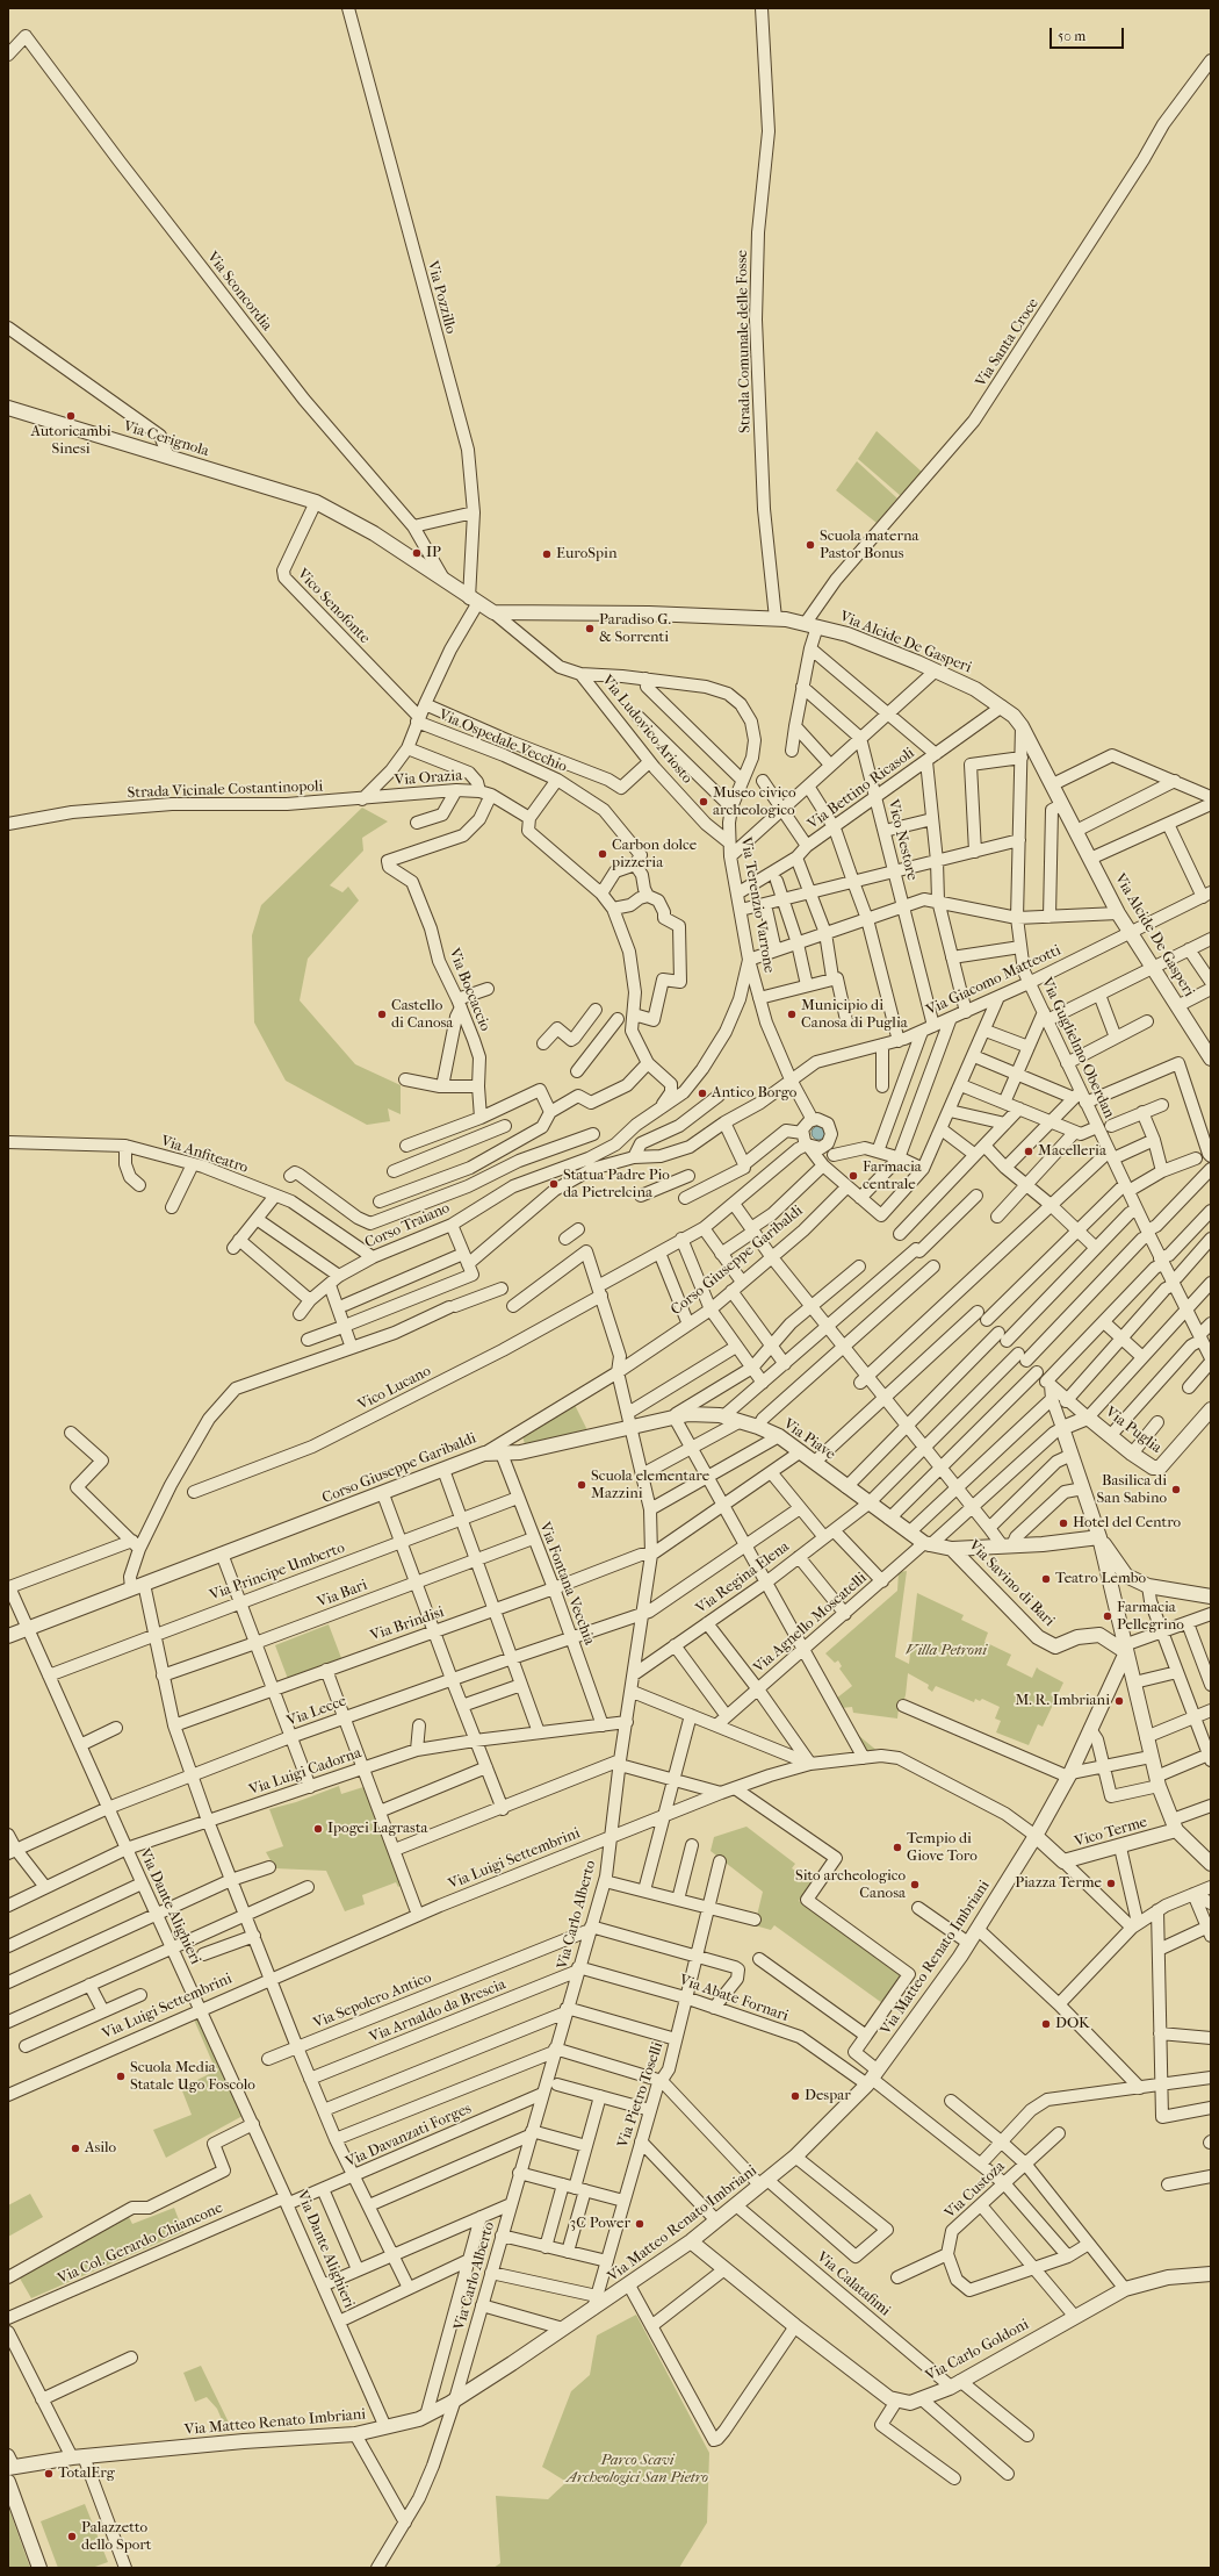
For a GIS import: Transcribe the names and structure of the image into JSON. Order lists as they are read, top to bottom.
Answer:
{
  "streets": {
    "street": [
      "Via Sconcordia",
      "Via Pozzillo",
      "Strada Comunale delle Fosse",
      "Via Santa Croce",
      "Via Cerignola",
      "Vico Senofonte",
      "Via Alcide De Gasperi",
      "Via Ludovico Ariosto",
      "Via Ospedale Vecchio",
      "Via Orazia",
      "Via Bettino Ricasoli",
      "Strada Vicinale Costantinopoli",
      "Vico Nestore",
      "Via Terenzio Varrone",
      "Via Giacomo Matteotti",
      "Via Boccaccio",
      "Via Guglielmo Oberdan",
      "Via Anfiteatro",
      "Corso Traiano",
      "Corso Giuseppe Garibaldi",
      "Vico Lucano",
      "Via Puglia",
      "Via Piave",
      "Via Principe Umberto",
      "Via Regina Elena",
      "Via Fontana Vecchia",
      "Via Savino di Bari",
      "Via Bari",
      "Via Agnello Moscatelli",
      "Via Brindisi",
      "Via Lecce",
      "Via Luigi Cadorna",
      "Vico Terme",
      "Via Luigi Settembrini",
      "Via Dante Alighieri",
      "Via Carlo Alberto",
      "Via Matteo Renato Imbriani",
      "Via Abate Fornari",
      "Via Sepolcro Antico",
      "Via Arnaldo da Brescia",
      "Via Pietro Toselli",
      "Via Davanzati Forges",
      "Via Custoza",
      "Via Col. Gerardo Chiancone",
      "Via Calatafimi",
      "Via Carlo Goldoni"
    ]
  },
  "crossings": [
    ["Strada Comunale delle Fosse", "Via Alcide De Gasperi"],
    ["Via Santa Croce", "Via Alcide De Gasperi"],
    ["Via Cerignola", "Vico Senofonte"],
    ["Vico Senofonte", "Via Ospedale Vecchio"],
    ["Via Alcide De Gasperi", "Via Bettino Ricasoli"],
    ["Via Alcide De Gasperi", "Via Terenzio Varrone"],
    ["Via Alcide De Gasperi", "Via Giacomo Matteotti"],
    ["Via Alcide De Gasperi", "Via Guglielmo Oberdan"],
    ["Via Ludovico Ariosto", "Via Terenzio Varrone"],
    ["Via Orazia", "Strada Vicinale Costantinopoli"],
    ["Via Orazia", "Via Boccaccio"],
    ["Via Bettino Ricasoli", "Vico Nestore"],
    ["Via Bettino Ricasoli", "Via Terenzio Varrone"],
    ["Vico Nestore", "Via Giacomo Matteotti"],
    ["Via Terenzio Varrone", "Via Giacomo Matteotti"],
    ["Via Terenzio Varrone", "Vico Lucano"],
    ["Via Giacomo Matteotti", "Via Guglielmo Oberdan"],
    ["Via Giacomo Matteotti", "Corso Traiano"],
    ["Via Guglielmo Oberdan", "Via Regina Elena"],
    ["Via Anfiteatro", "Corso Traiano"],
    ["Corso Giuseppe Garibaldi", "Via Piave"],
    ["Corso Giuseppe Garibaldi", "Via Dante Alighieri"],
    ["Corso Giuseppe Garibaldi", "Via Carlo Alberto"],
    ["Vico Lucano", "Via Carlo Alberto"],
    ["Via Piave", "Via Regina Elena"],
    ["Via Piave", "Via Fontana Vecchia"],
    ["Via Piave", "Via Savino di Bari"],
    ["Via Piave", "Via Agnello Moscatelli"],
    ["Via Piave", "Via Carlo Alberto"],
    ["Via Principe Umberto", "Via Fontana Vecchia"],
    ["Via Principe Umberto", "Via Dante Alighieri"],
    ["Via Regina Elena", "Via Carlo Alberto"],
    ["Via Fontana Vecchia", "Via Bari"],
    ["Via Fontana Vecchia", "Via Brindisi"],
    ["Via Fontana Vecchia", "Via Lecce"],
    ["Via Fontana Vecchia", "Via Luigi Cadorna"],
    ["Via Brindisi", "Via Carlo Alberto"],
    ["Via Lecce", "Via Dante Alighieri"],
    ["Via Lecce", "Via Carlo Alberto"],
    ["Via Luigi Cadorna", "Via Dante Alighieri"],
    ["Via Luigi Cadorna", "Via Carlo Alberto"],
    ["Vico Terme", "Via Luigi Settembrini"],
    ["Vico Terme", "Via Matteo Renato Imbriani"],
    ["Via Luigi Settembrini", "Via Dante Alighieri"],
    ["Via Luigi Settembrini", "Via Carlo Alberto"],
    ["Via Luigi Settembrini", "Via Matteo Renato Imbriani"],
    ["Via Dante Alighieri", "Via Matteo Renato Imbriani"],
    ["Via Dante Alighieri", "Via Davanzati Forges"],
    ["Via Dante Alighieri", "Via Col. Gerardo Chiancone"],
    ["Via Carlo Alberto", "Via Matteo Renato Imbriani"],
    ["Via Carlo Alberto", "Via Abate Fornari"],
    ["Via Carlo Alberto", "Via Sepolcro Antico"],
    ["Via Carlo Alberto", "Via Arnaldo da Brescia"],
    ["Via Carlo Alberto", "Via Davanzati Forges"],
    ["Via Matteo Renato Imbriani", "Via Abate Fornari"],
    ["Via Matteo Renato Imbriani", "Via Pietro Toselli"],
    ["Via Matteo Renato Imbriani", "Via Calatafimi"],
    ["Via Matteo Renato Imbriani", "Via Carlo Goldoni"],
    ["Via Abate Fornari", "Via Arnaldo da Brescia"],
    ["Via Abate Fornari", "Via Pietro Toselli"],
    ["Via Davanzati Forges", "Via Col. Gerardo Chiancone"],
    ["Via Calatafimi", "Via Carlo Goldoni"]
  ],
  "parks": ["Villa Petroni", "Parco Scavi Archeologici San Pietro"],
  "places": [
    "Autoricambi Sinesi",
    "Scuola materna Pastor Bonus",
    "IP",
    "EuroSpin",
    "Paradiso G. & Sorrenti",
    "Museo civico archeologico",
    "Carbon dolce pizzeria",
    "Castello di Canosa",
    "Municipio di Canosa di Puglia",
    "Antico Borgo",
    "Macelleria",
    "Farmacia centrale",
    "Statua Padre Pio da Pietrelcina",
    "Scuola elementare Mazzini",
    "Basilica di San Sabino",
    "Hotel del Centro",
    "Teatro Lembo",
    "Farmacia Pellegrino",
    "M. R. Imbriani",
    "Ipogei Lagrasta",
    "Tempio di Giove Toro",
    "Piazza Terme",
    "Sito archeologico Canosa",
    "DOK",
    "Scuola Media Statale Ugo Foscolo",
    "Despar",
    "Asilo",
    "3C Power",
    "TotalErg",
    "Palazzetto dello Sport"
  ],
  "scale_bar": "50 m"
}
